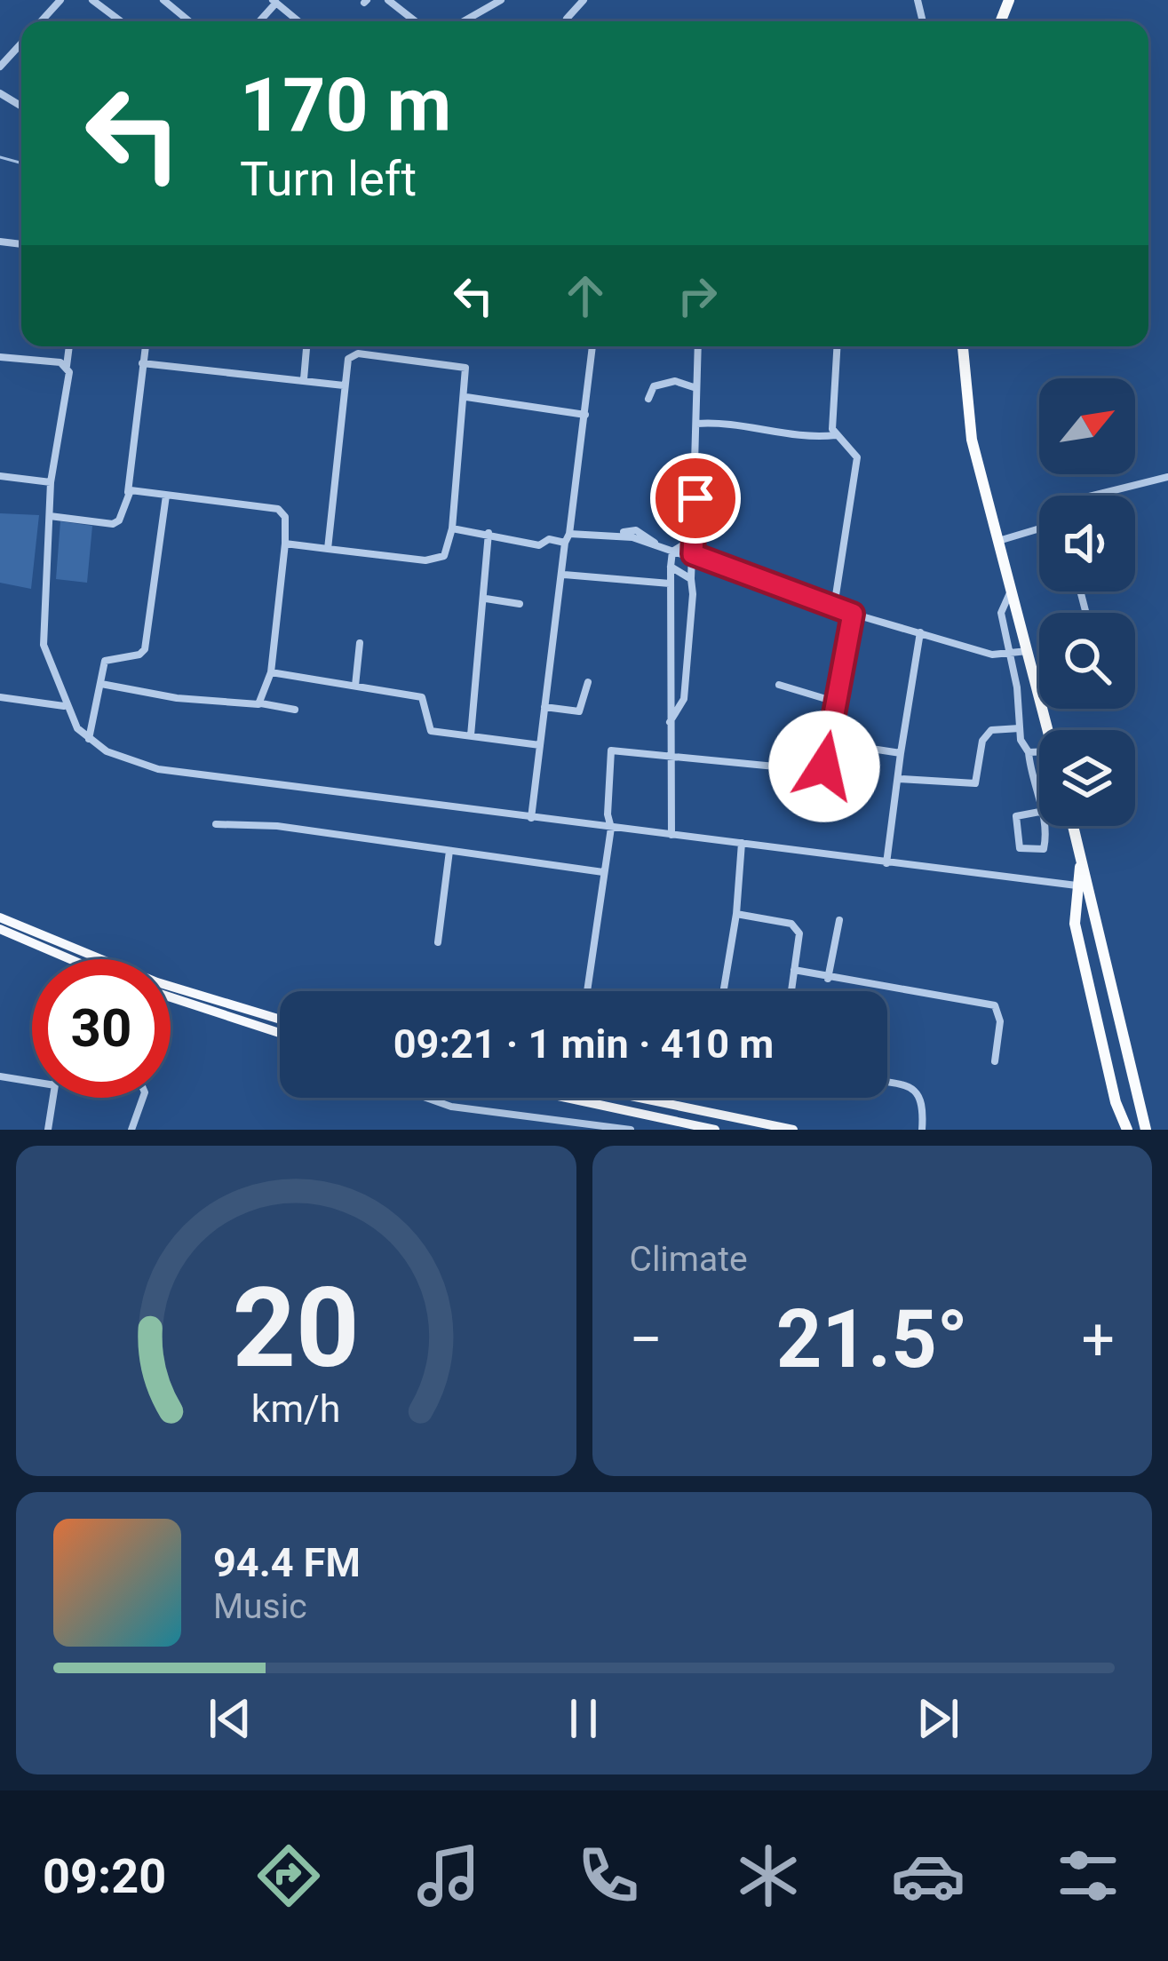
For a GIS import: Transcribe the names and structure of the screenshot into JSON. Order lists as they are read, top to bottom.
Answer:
{
  "north": "top right",
  "page": {
    "turn": ["170 m", "Turn left"],
    "limit": "30",
    "trip": "09:21 · 1 min · 410 m",
    "tile": "Climate",
    "heat": ["−", "21.5°", "+"],
    "song": ["94.4 FM", "Music"],
    "tabs": "09:20",
    "gauge": ["20", "km/h"]
  }
}
